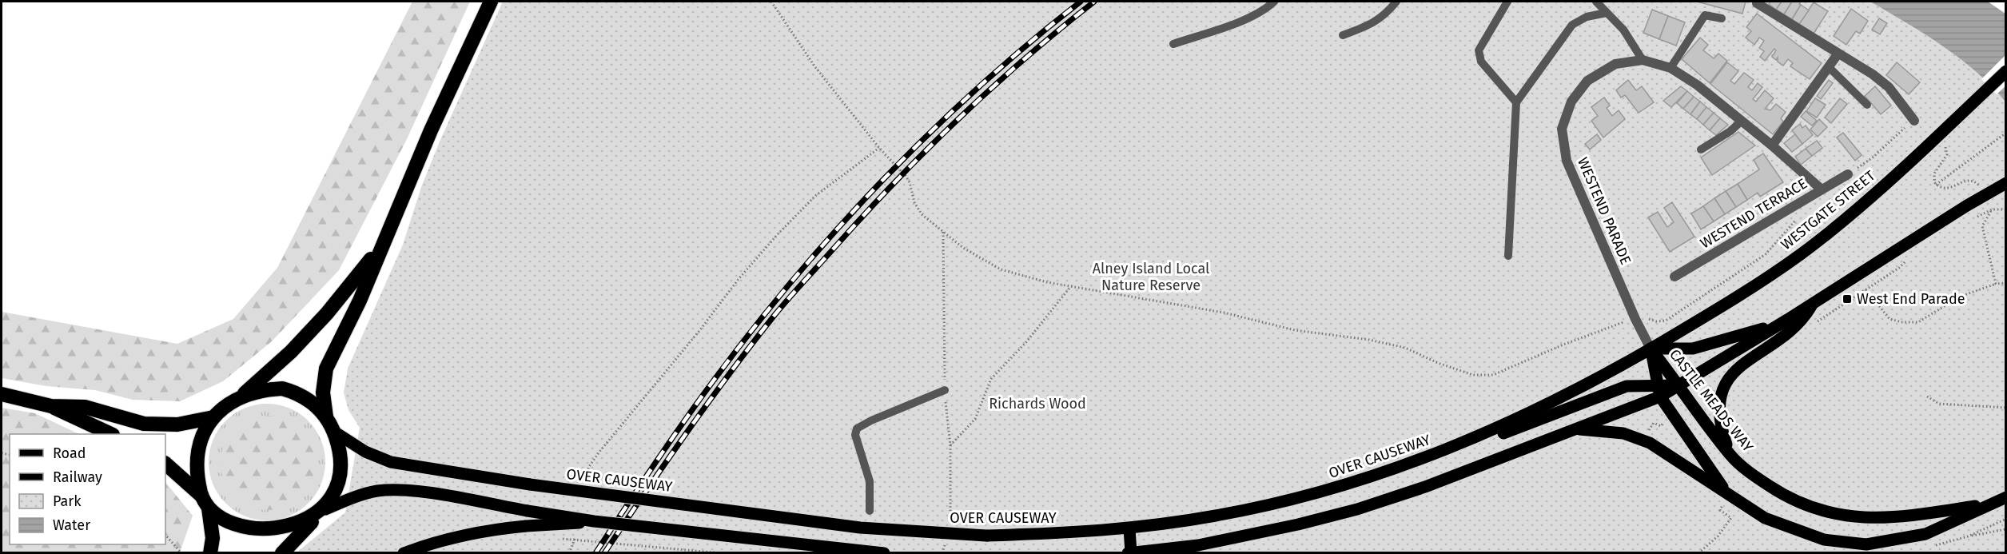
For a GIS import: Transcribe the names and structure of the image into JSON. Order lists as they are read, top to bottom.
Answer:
{
  "streets": {
    "main road": ["WESTGATE STREET", "CASTLE MEADS WAY", "OVER CAUSEWAY"],
    "street": ["WESTEND PARADE", "WESTEND TERRACE"]
  },
  "crossings": [
    ["WESTGATE STREET", "WESTEND PARADE"],
    ["WESTGATE STREET", "CASTLE MEADS WAY"],
    ["WESTGATE STREET", "OVER CAUSEWAY"],
    ["WESTEND PARADE", "WESTEND TERRACE"],
    ["WESTEND PARADE", "CASTLE MEADS WAY"],
    ["WESTEND PARADE", "OVER CAUSEWAY"],
    ["CASTLE MEADS WAY", "OVER CAUSEWAY"]
  ],
  "parks": ["Alney Island Local Nature Reserve", "Richards Wood"],
  "places": {
    "transit": ["West End Parade"]
  },
  "legend": [
    "Road",
    "Railway",
    "Park",
    "Water"
  ]
}
